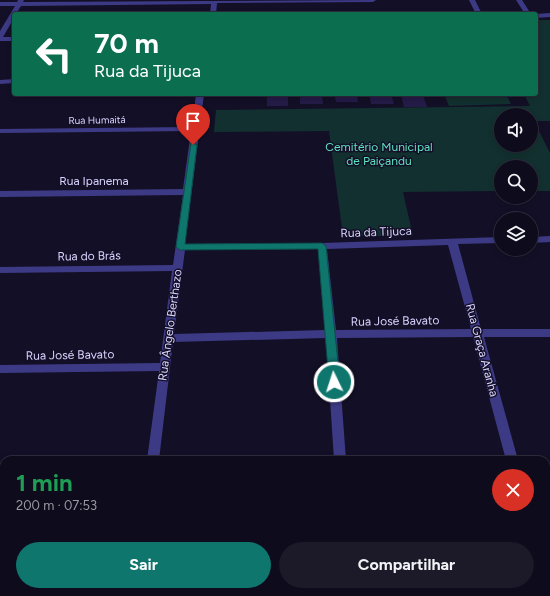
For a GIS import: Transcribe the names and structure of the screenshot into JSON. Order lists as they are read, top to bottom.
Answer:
{
  "streets": {
    "street": [
      "Rua Humaitá",
      "Rua Ipanema",
      "Rua da Tijuca",
      "Rua do Brás",
      "Rua José Bavato",
      "Rua Ângelo Berthazo",
      "Rua Graça Aranha"
    ]
  },
  "crossings": [
    ["Rua Humaitá", "Rua Ângelo Berthazo"],
    ["Rua Ipanema", "Rua Ângelo Berthazo"],
    ["Rua da Tijuca", "Rua Ângelo Berthazo"],
    ["Rua da Tijuca", "Rua Graça Aranha"],
    ["Rua do Brás", "Rua Ângelo Berthazo"],
    ["Rua José Bavato", "Rua Ângelo Berthazo"],
    ["Rua José Bavato", "Rua Graça Aranha"]
  ],
  "parks": ["Cemitério Municipal de Paiçandu"],
  "page": {
    "turn": ["70 m", "Rua da Tijuca"],
    "heading": ["1 min", "200 m · 07:53"],
    "buttons": ["Sair", "Compartilhar"]
  }
}
